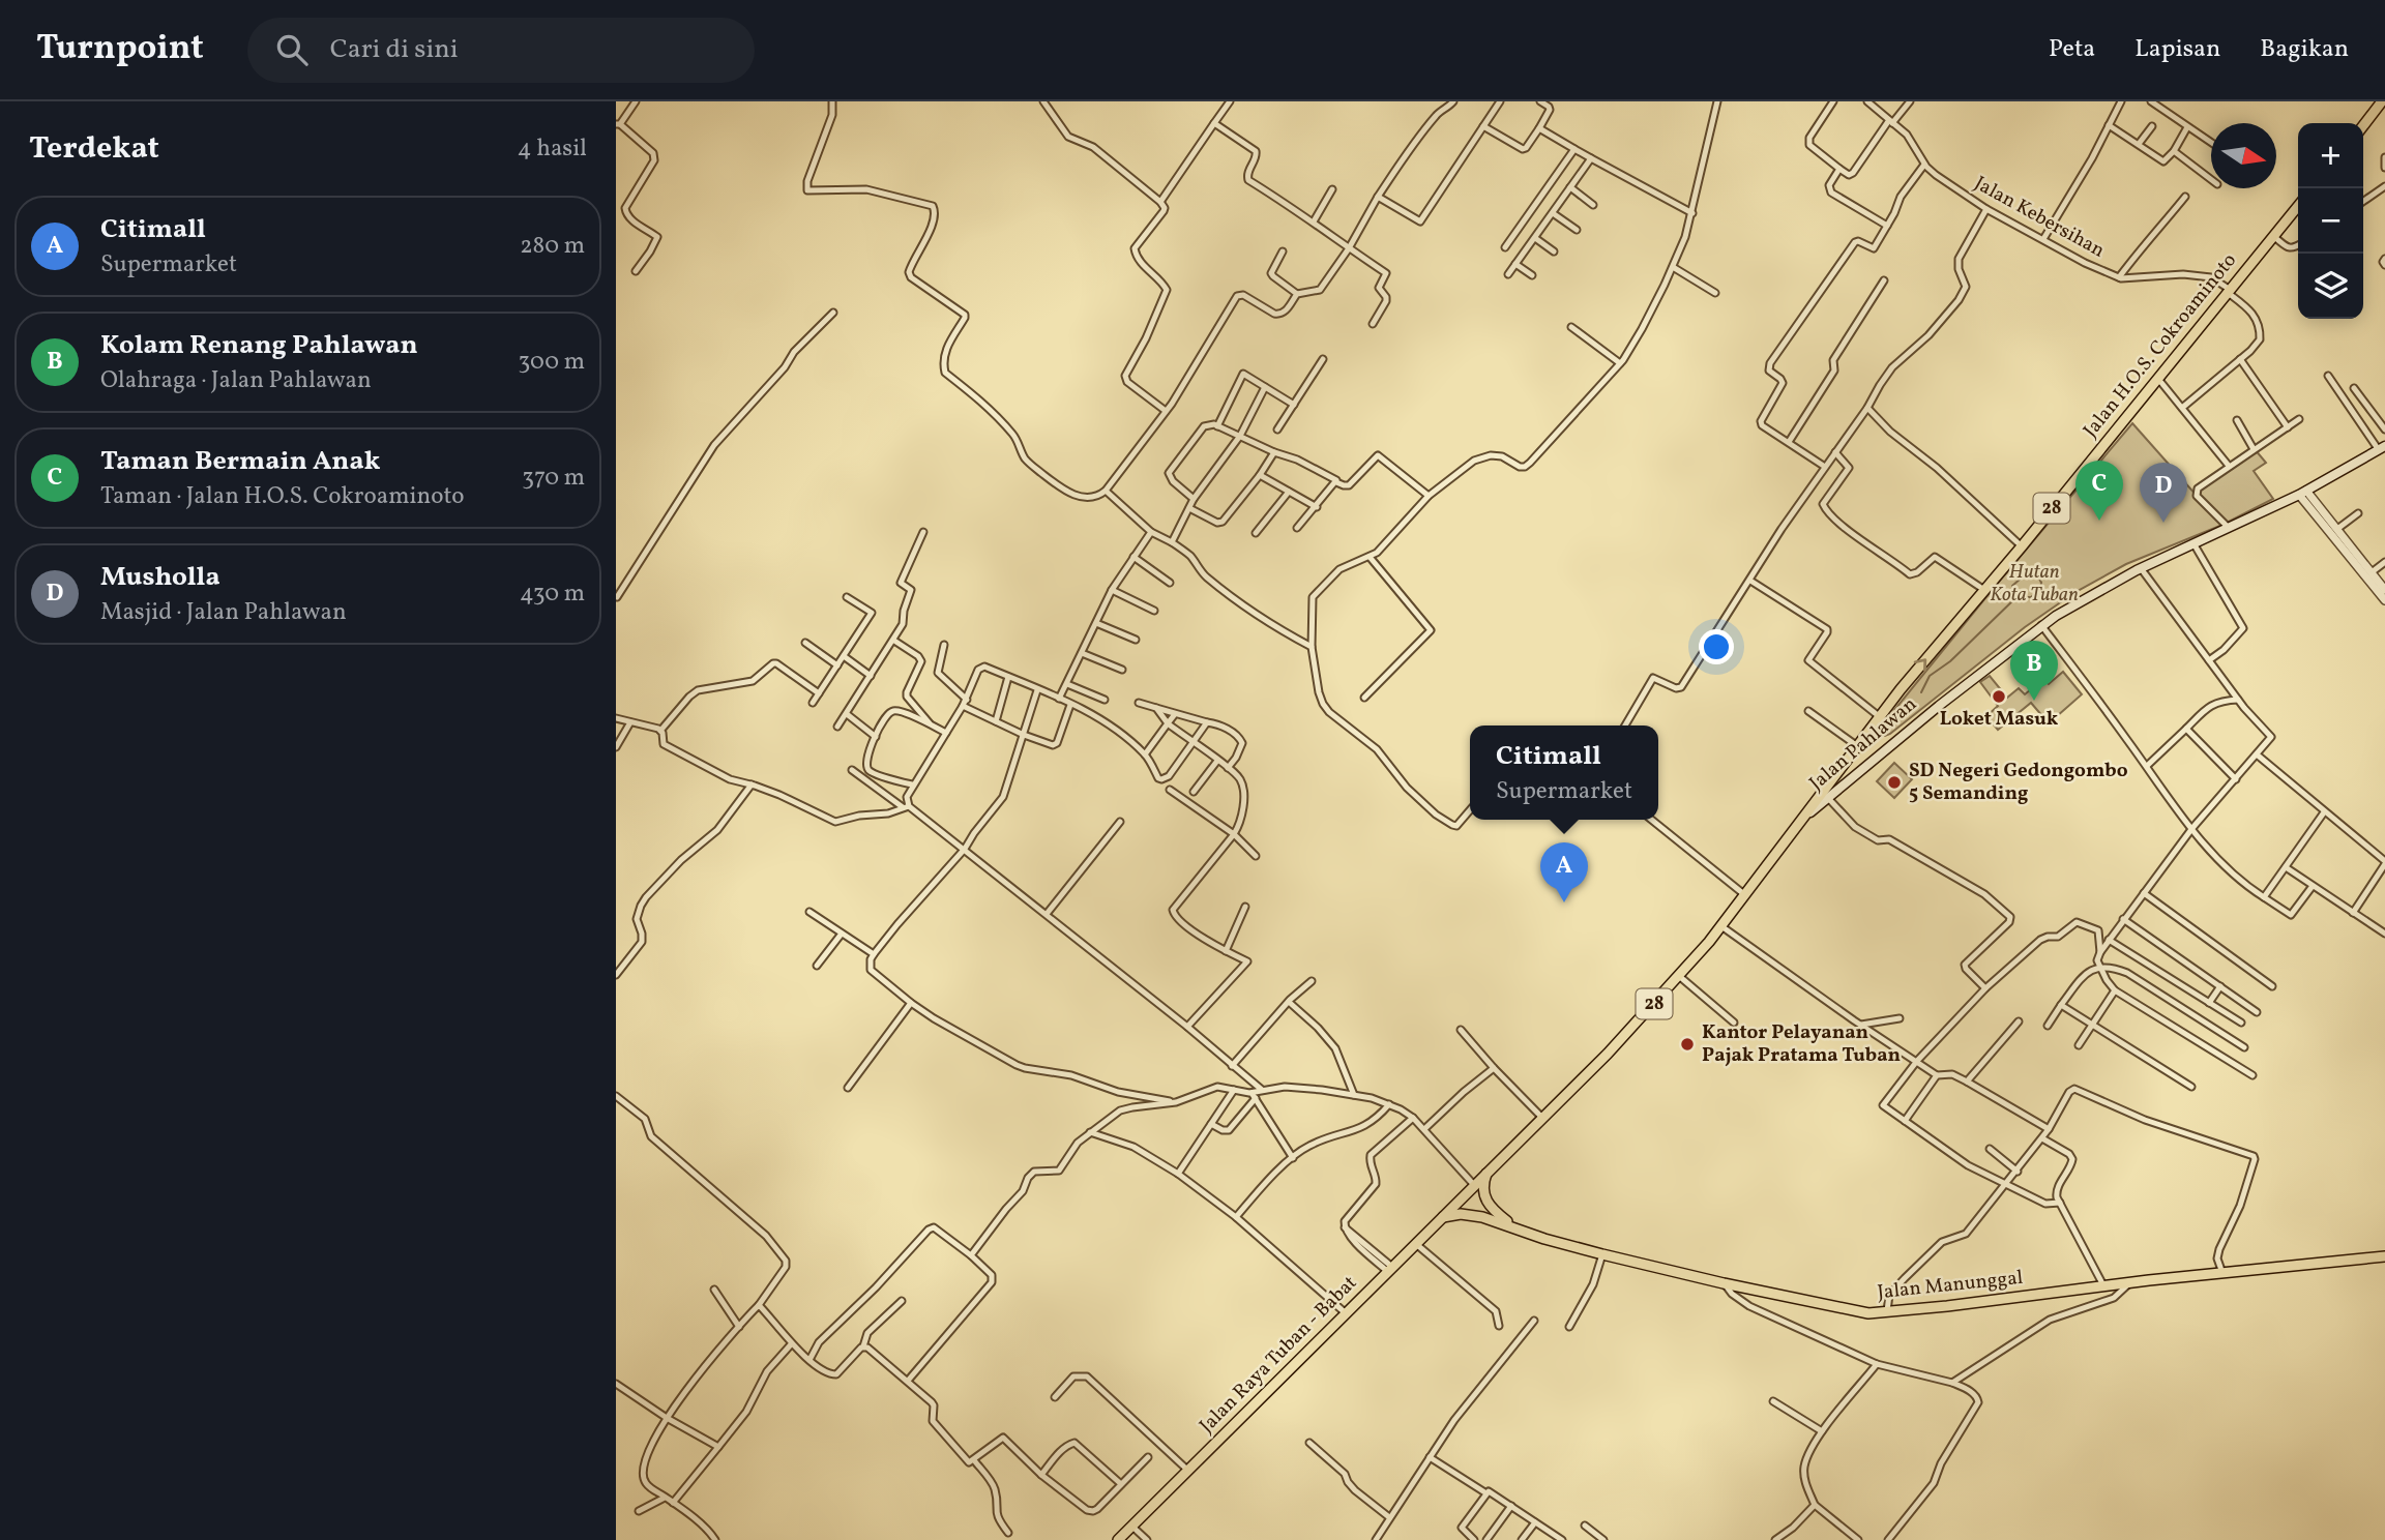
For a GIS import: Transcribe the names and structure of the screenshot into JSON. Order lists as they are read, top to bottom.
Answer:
{
  "streets": {
    "highway": [
      "Jalan H.O.S. Cokroaminoto",
      "28",
      "Jalan Pahlawan",
      "Jalan Manunggal",
      "Jalan Raya Tuban - Babat"
    ],
    "street": ["Jalan Kebersihan"]
  },
  "crossings": [
    ["Jalan Kebersihan", "Jalan H.O.S. Cokroaminoto"],
    ["Jalan H.O.S. Cokroaminoto", "Jalan Pahlawan"],
    ["Jalan Pahlawan", "Jalan Raya Tuban - Babat"],
    ["Jalan Manunggal", "Jalan Raya Tuban - Babat"]
  ],
  "parks": ["Hutan Kota Tuban"],
  "places": ["Loket Masuk", "SD Negeri Gedongombo 5 Semanding", "Kantor Pelayanan Pajak Pratama Tuban"],
  "north": "right",
  "page": {
    "header": "Turnpoint",
    "search": "Cari di sini",
    "nav": ["Peta", "Lapisan", "Bagikan"],
    "heading": ["Terdekat", "4 hasil"],
    "map_buttons": ["+", "−"],
    "list": [
      {
        "mark": "A",
        "name": "Citimall",
        "note": "Supermarket",
        "value": "280 m"
      },
      {
        "mark": "B",
        "name": "Kolam Renang Pahlawan",
        "note": "Olahraga · Jalan Pahlawan",
        "value": "300 m"
      },
      {
        "mark": "C",
        "name": "Taman Bermain Anak",
        "note": "Taman · Jalan H.O.S. Cokroaminoto",
        "value": "370 m"
      },
      {
        "mark": "D",
        "name": "Musholla",
        "note": "Masjid · Jalan Pahlawan",
        "value": "430 m"
      }
    ],
    "pins": [
      "C",
      "D",
      "B",
      "A"
    ],
    "popup": ["Citimall", "Supermarket"]
  }
}
